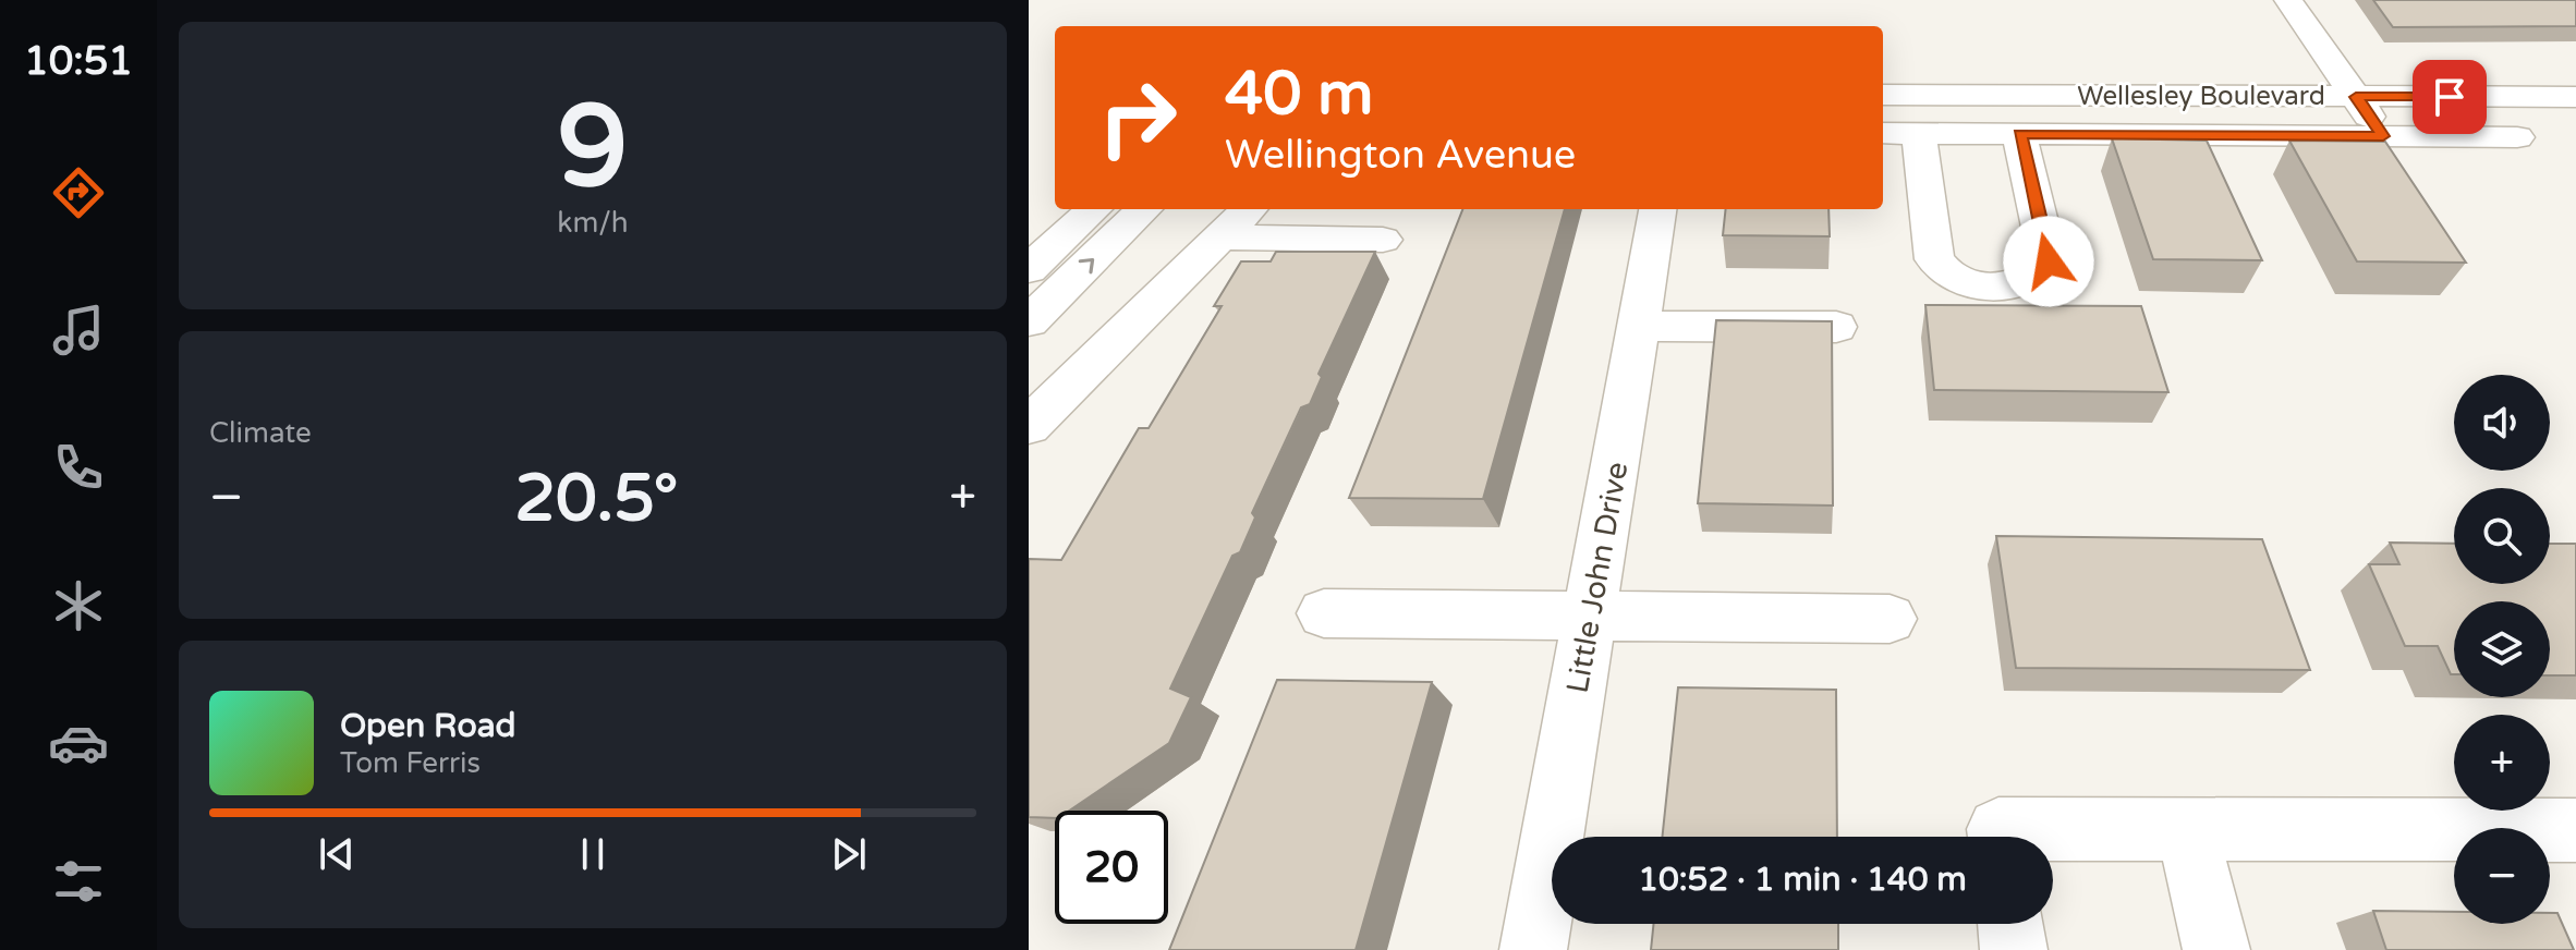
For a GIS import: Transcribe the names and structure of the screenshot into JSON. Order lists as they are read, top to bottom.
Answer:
{
  "streets": {
    "street": ["Wellesley Boulevard", "Little John Drive"]
  },
  "page": {
    "tabs": "10:51",
    "tile": [
      ["9", "km/h"],
      "Climate"
    ],
    "turn": ["40 m", "Wellington Avenue"],
    "map_buttons": ["+", "−"],
    "heat": ["−", "20.5°", "+"],
    "song": ["Open Road", "Tom Ferris"],
    "limit": "20",
    "trip": "10:52 · 1 min · 140 m"
  }
}
